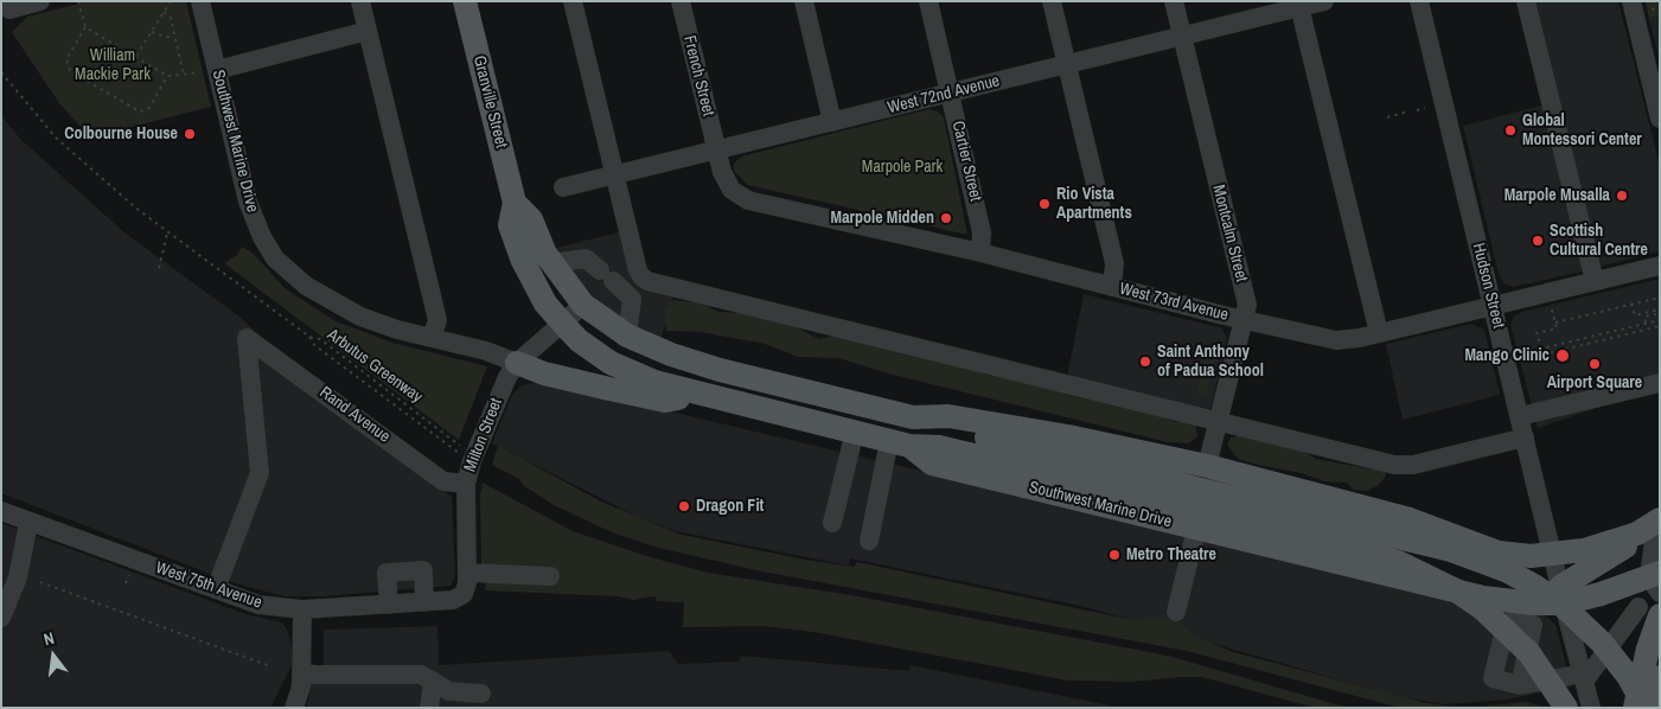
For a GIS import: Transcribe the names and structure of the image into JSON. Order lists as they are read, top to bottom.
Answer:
{
  "streets": {
    "main road": ["Granville Street", "Southwest Marine Drive"],
    "street": [
      "French Street",
      "West 72nd Avenue",
      "Cartier Street",
      "Montcalm Street",
      "Hudson Street",
      "West 73rd Avenue",
      "Rand Avenue",
      "Milton Street",
      "West 75th Avenue"
    ],
    "path": ["Arbutus Greenway"]
  },
  "crossings": [
    ["French Street", "West 72nd Avenue"],
    ["French Street", "West 73rd Avenue"],
    ["West 72nd Avenue", "Cartier Street"],
    ["West 72nd Avenue", "Montcalm Street"],
    ["West 72nd Avenue", "West 73rd Avenue"],
    ["Granville Street", "Southwest Marine Drive"],
    ["Granville Street", "Milton Street"],
    ["Southwest Marine Drive", "Hudson Street"],
    ["Southwest Marine Drive", "Milton Street"],
    ["Cartier Street", "West 73rd Avenue"],
    ["Montcalm Street", "West 73rd Avenue"],
    ["Hudson Street", "West 73rd Avenue"],
    ["Rand Avenue", "Milton Street"],
    ["Rand Avenue", "West 75th Avenue"],
    ["Milton Street", "West 75th Avenue"]
  ],
  "parks": ["William Mackie Park", "Marpole Park"],
  "places": [
    "Global Montessori Center",
    "Colbourne House",
    "Marpole Musalla",
    "Rio Vista Apartments",
    "Marpole Midden",
    "Scottish Cultural Centre",
    "Mango Clinic",
    "Saint Anthony of Padua School",
    "Airport Square",
    "Dragon Fit",
    "Metro Theatre"
  ],
  "north": "top"
}
